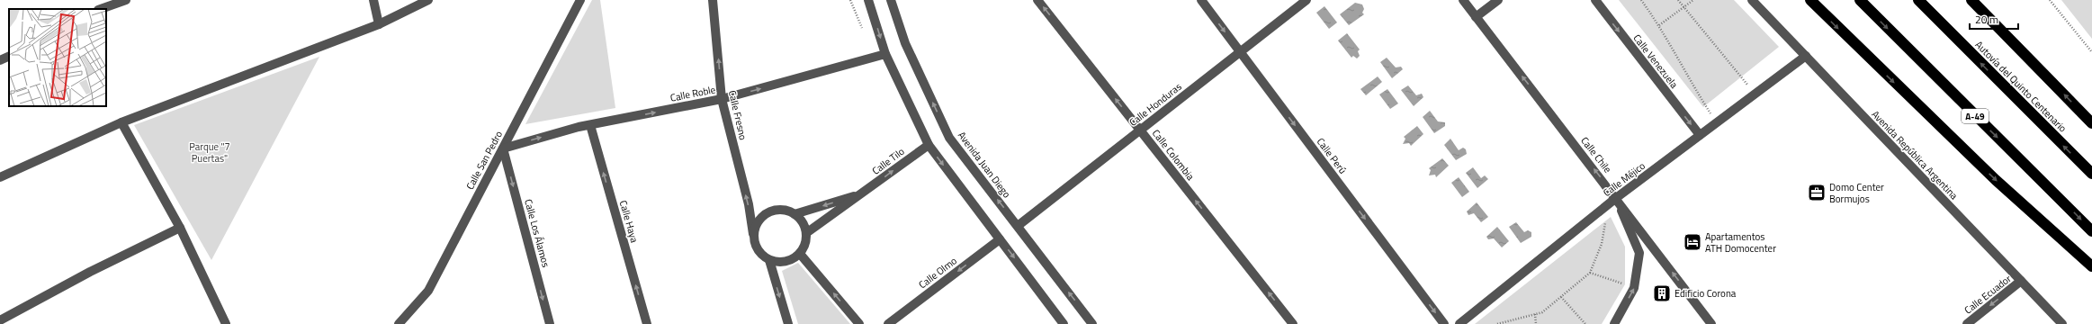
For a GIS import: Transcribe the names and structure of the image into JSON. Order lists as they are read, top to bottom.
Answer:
{
  "streets": {
    "highway": ["Autovía del Quinto Centenario", "A-49"],
    "street": [
      "Calle Venezuela",
      "Calle Roble",
      "Calle Honduras",
      "Calle Fresno",
      "Calle Colombia",
      "Calle Chile",
      "Avenida República Argentina",
      "Calle Perú",
      "Calle San Pedro",
      "Calle Tilo",
      "Avenida Juan Diego",
      "Calle Méjico",
      "Calle Haya",
      "Calle Los Álamos",
      "Calle Olmo",
      "Calle Ecuador"
    ]
  },
  "crossings": [
    ["Calle Venezuela", "Calle Méjico"],
    ["Calle Roble", "Calle Fresno"],
    ["Calle Roble", "Calle San Pedro"],
    ["Calle Roble", "Calle Haya"],
    ["Calle Roble", "Calle Los Álamos"],
    ["Calle Honduras", "Calle Colombia"],
    ["Calle Honduras", "Calle Perú"],
    ["Calle Honduras", "Avenida Juan Diego"],
    ["Calle Fresno", "Calle Tilo"],
    ["Calle Chile", "Calle Méjico"],
    ["Avenida República Argentina", "Calle Méjico"],
    ["Avenida República Argentina", "Calle Ecuador"],
    ["Calle San Pedro", "Calle Los Álamos"]
  ],
  "one_way": [
    "Calle Venezuela",
    "Calle Roble",
    "Calle Fresno",
    "Calle Colombia",
    "Calle Chile",
    "Calle Perú",
    "Calle Haya",
    "Calle Los Álamos",
    "Calle Olmo",
    "Calle Ecuador"
  ],
  "parks": ["Parque \"7 Puertas\""],
  "places": {
    "office": ["Domo Center Bormujos"],
    "hotel": ["Apartamentos ATH Domocenter"],
    "building": ["Edificio Corona"]
  },
  "scale_bar": "20 m"
}
